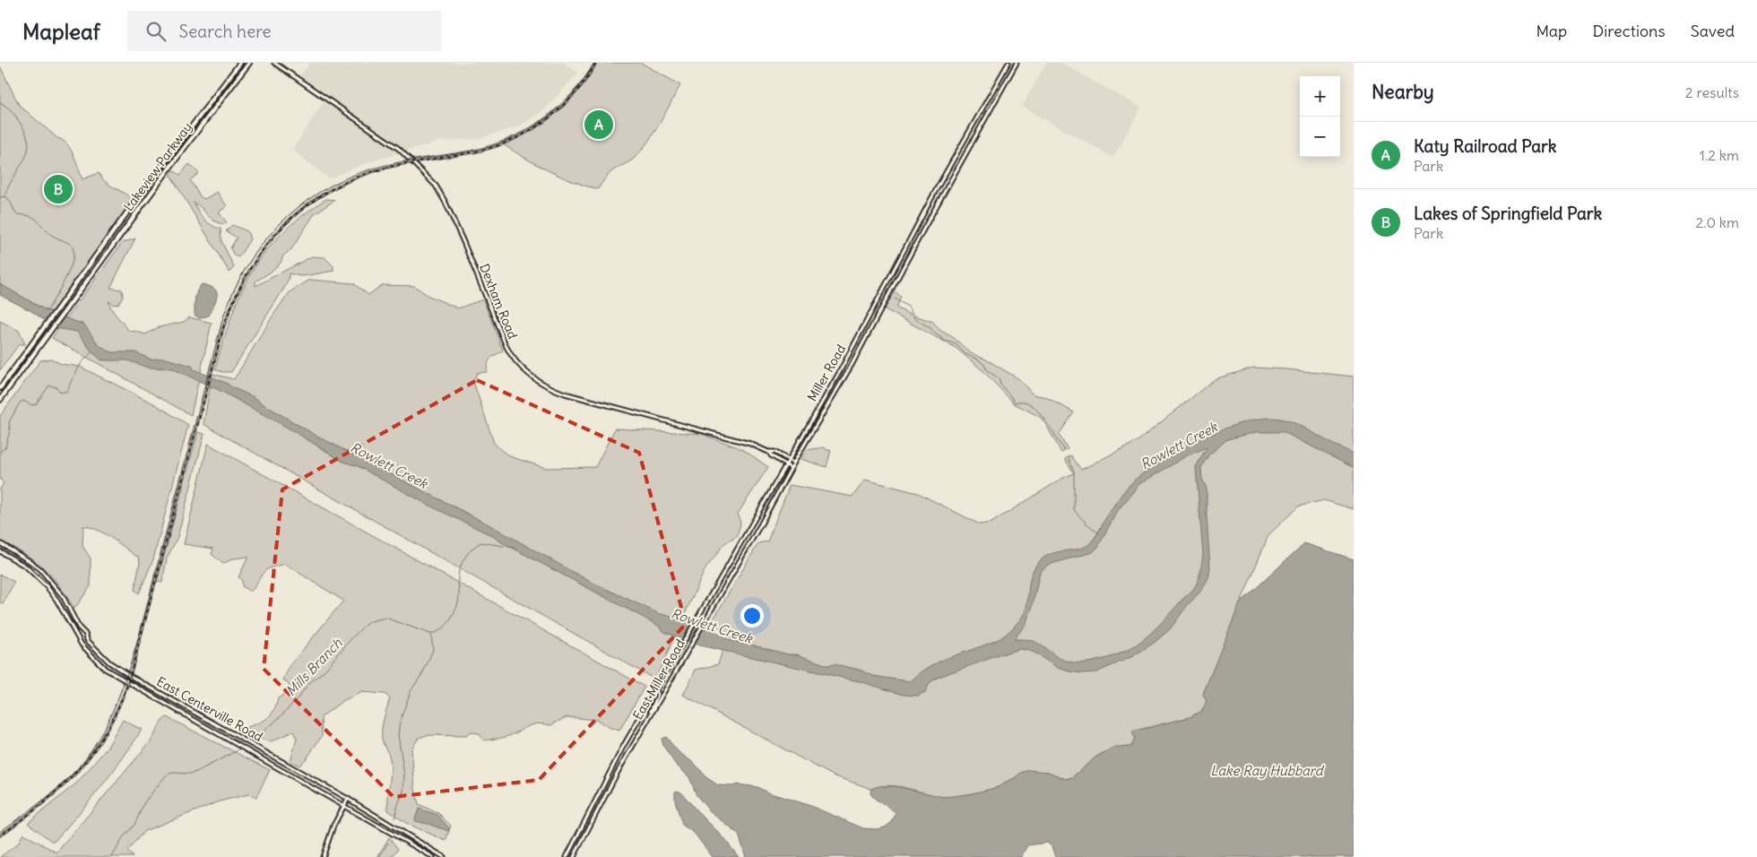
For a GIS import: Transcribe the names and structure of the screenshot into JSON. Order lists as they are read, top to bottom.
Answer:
{
  "streets": {
    "main road": [
      "Lakeview Parkway",
      "Dexham Road",
      "Miller Road",
      "East Miller Road",
      "East Centerville Road"
    ]
  },
  "crossings": [
    ["Dexham Road", "Miller Road"],
    ["Dexham Road", "East Miller Road"],
    ["Miller Road", "East Miller Road"]
  ],
  "water": ["Rowlett Creek", "Mills Branch", "Lake Ray Hubbard"],
  "page": {
    "header": "Mapleaf",
    "search": "Search here",
    "nav": ["Map", "Directions", "Saved"],
    "heading": ["Nearby", "2 results"],
    "map_buttons": ["+", "−"],
    "pins": ["A", "B"],
    "list": [
      {
        "mark": "A",
        "name": "Katy Railroad Park",
        "note": "Park",
        "value": "1.2 km"
      },
      {
        "mark": "B",
        "name": "Lakes of Springfield Park",
        "note": "Park",
        "value": "2.0 km"
      }
    ]
  }
}
